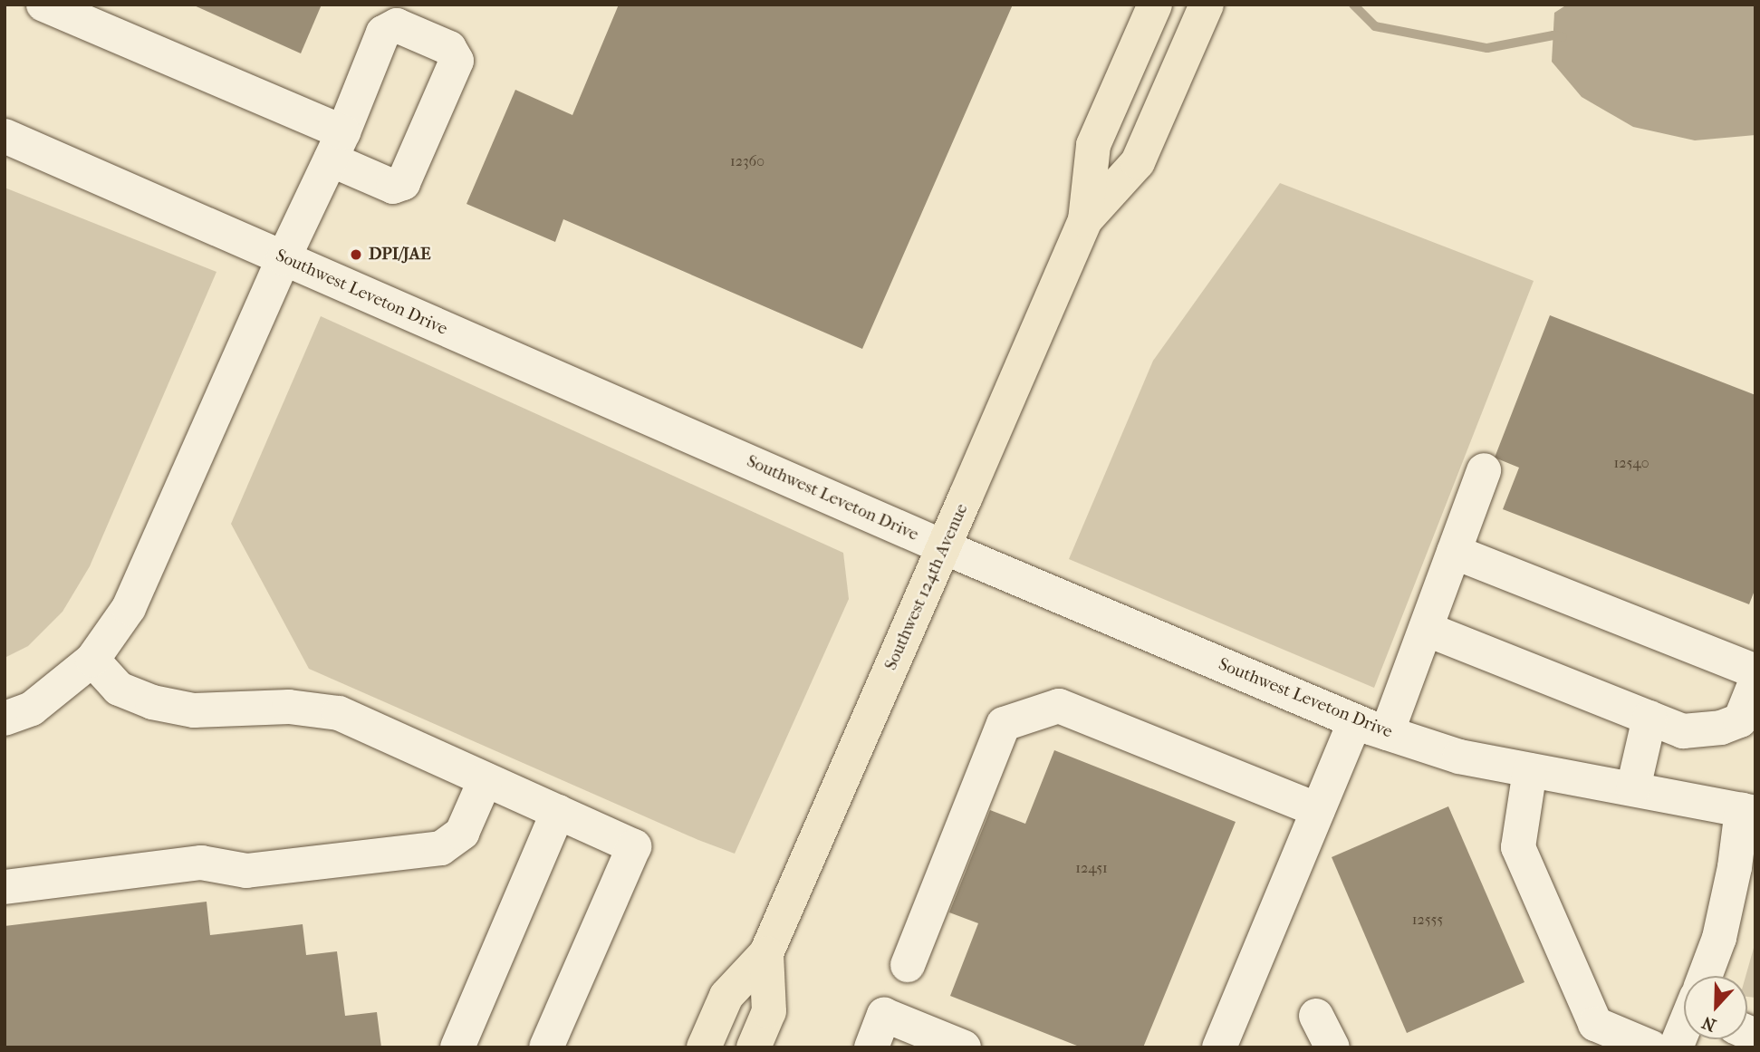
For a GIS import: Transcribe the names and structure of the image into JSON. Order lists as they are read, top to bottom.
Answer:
{
  "streets": {
    "main road": ["Southwest 124th Avenue"],
    "street": ["Southwest Leveton Drive"]
  },
  "crossings": [
    ["Southwest Leveton Drive", "Southwest 124th Avenue"]
  ],
  "places": ["DPI/JAE"],
  "house_numbers": [
    "12360",
    "12540",
    "12451",
    "12555"
  ],
  "north": "bottom"
}
